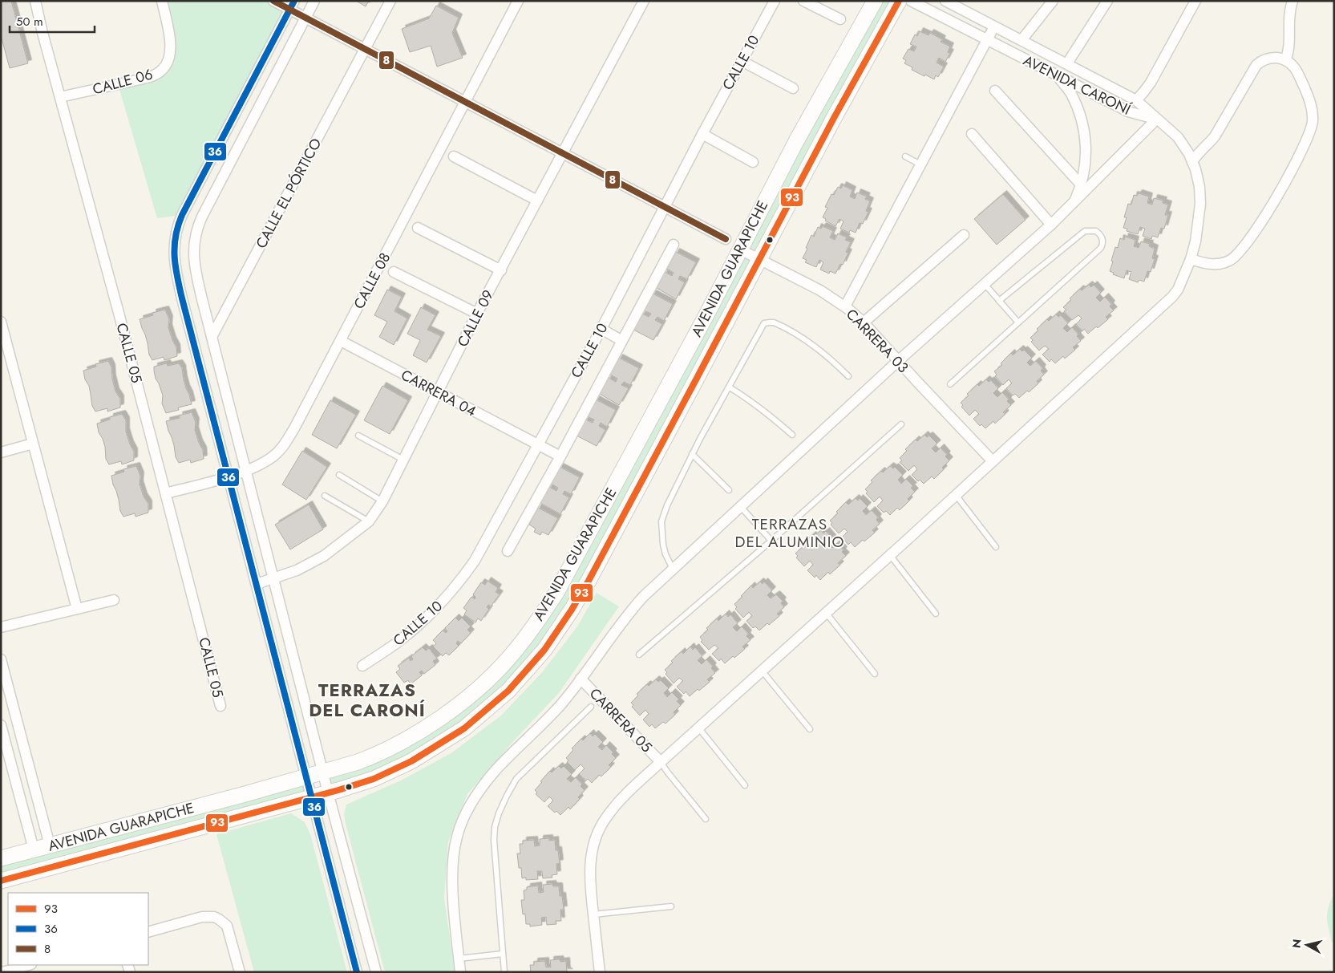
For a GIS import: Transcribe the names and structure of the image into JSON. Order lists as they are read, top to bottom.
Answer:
{
  "streets": {
    "street": [
      "CALLE 10",
      "CALLE 06",
      "AVENIDA CARONÍ",
      "CALLE EL PÓRTICO",
      "AVENIDA GUARAPICHE",
      "CALLE 08",
      "CALLE 09",
      "CARRERA 03",
      "CALLE 05",
      "CARRERA 04",
      "CARRERA 05"
    ]
  },
  "crossings": [
    ["CALLE 10", "CARRERA 04"],
    ["CALLE 06", "CALLE 05"],
    ["AVENIDA GUARAPICHE", "CARRERA 03"],
    ["CALLE 08", "CALLE 05"],
    ["CALLE 08", "CARRERA 04"],
    ["CALLE 09", "CARRERA 04"]
  ],
  "districts": ["TERRAZAS DEL ALUMINIO", "TERRAZAS DEL CARONÍ"],
  "lines": ["transit line 93", "transit line 36", "transit line 8"],
  "legend": ["93", "36", "8"],
  "scale_bar": "50 m",
  "north": "left"
}
